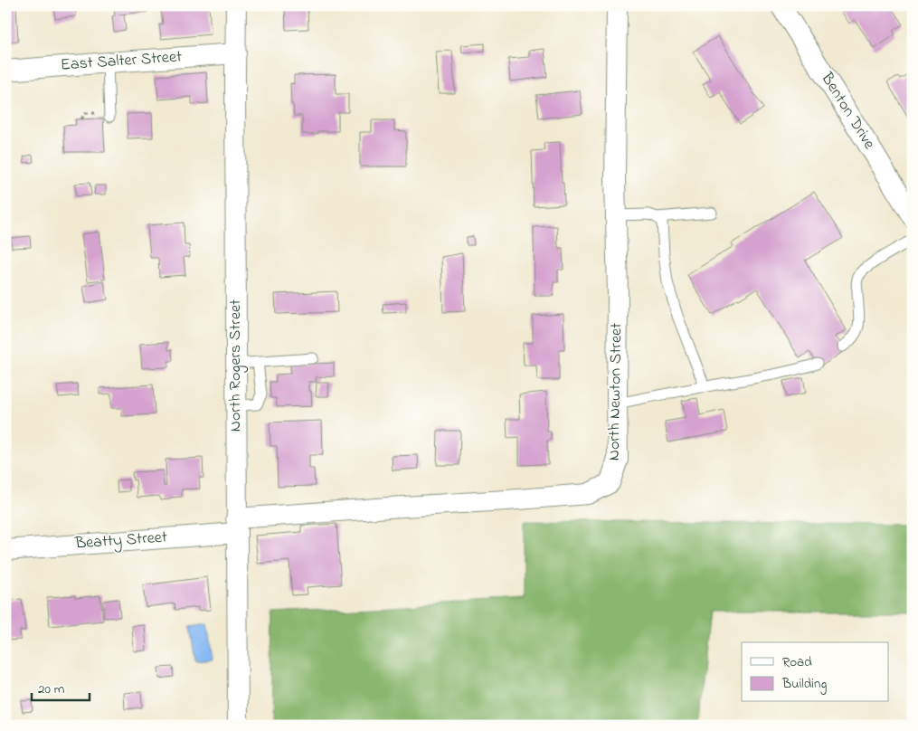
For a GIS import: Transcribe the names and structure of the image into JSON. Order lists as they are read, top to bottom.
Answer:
{
  "streets": {
    "street": [
      "East Salter Street",
      "Benton Drive",
      "North Rogers Street",
      "North Newton Street",
      "Beatty Street"
    ]
  },
  "crossings": [
    ["East Salter Street", "North Rogers Street"],
    ["North Rogers Street", "North Newton Street"],
    ["North Rogers Street", "Beatty Street"],
    ["North Newton Street", "Beatty Street"]
  ],
  "legend": ["Road", "Building"],
  "scale_bar": "20 m"
}
